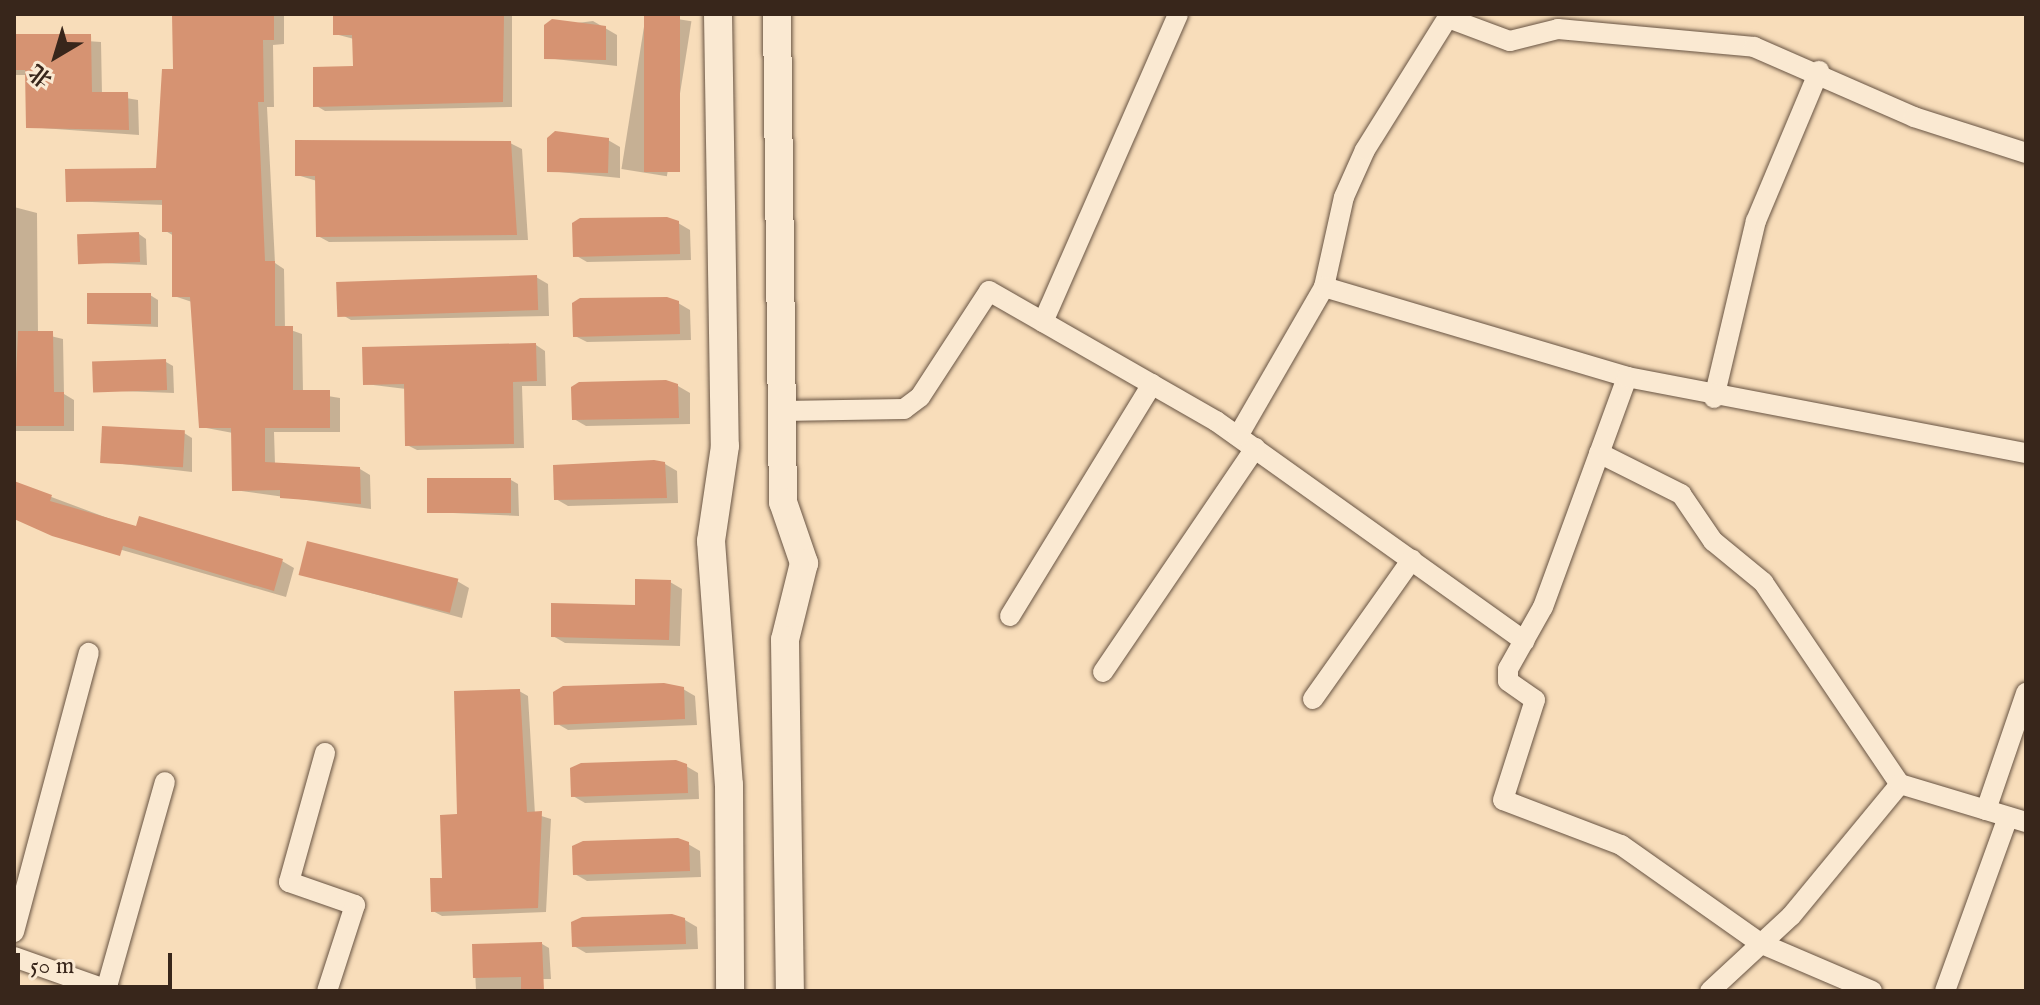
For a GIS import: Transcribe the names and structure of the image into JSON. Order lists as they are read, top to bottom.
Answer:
{
  "scale_bar": "50 m",
  "north": "bottom left"
}
